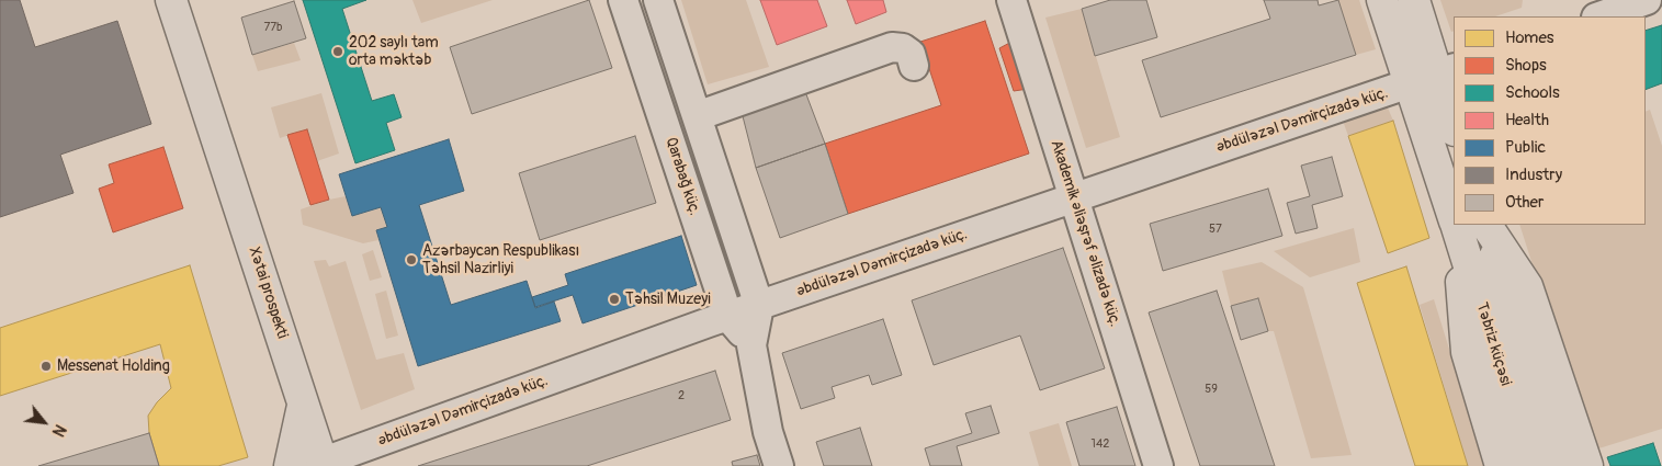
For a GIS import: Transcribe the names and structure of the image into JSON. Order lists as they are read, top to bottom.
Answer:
{
  "streets": {
    "main road": ["Xətai prospekti", "Təbriz küçəsi"],
    "street": ["Əbdüləzəl DƏmirçizadə küç.", "Qarabağ küç.", "Akademik Əliəşrəf Əlizadə küç."]
  },
  "crossings": [
    ["Əbdüləzəl DƏmirçizadə küç.", "Qarabağ küç."],
    ["Əbdüləzəl DƏmirçizadə küç.", "Akademik Əliəşrəf Əlizadə küç."],
    ["Əbdüləzəl DƏmirçizadə küç.", "Xətai prospekti"],
    ["Əbdüləzəl DƏmirçizadə küç.", "Təbriz küçəsi"]
  ],
  "places": [
    "202 saylı tam orta məktəb",
    "Azərbaycan Respublikası Təhsil Nazirliyi",
    "Təhsil Muzeyi",
    "Messenat Holding"
  ],
  "house_numbers": [
    "77b",
    "57",
    "59",
    "2",
    "142"
  ],
  "legend": [
    "Homes",
    "Shops",
    "Schools",
    "Health",
    "Public",
    "Industry",
    "Other"
  ],
  "north": "bottom right"
}
